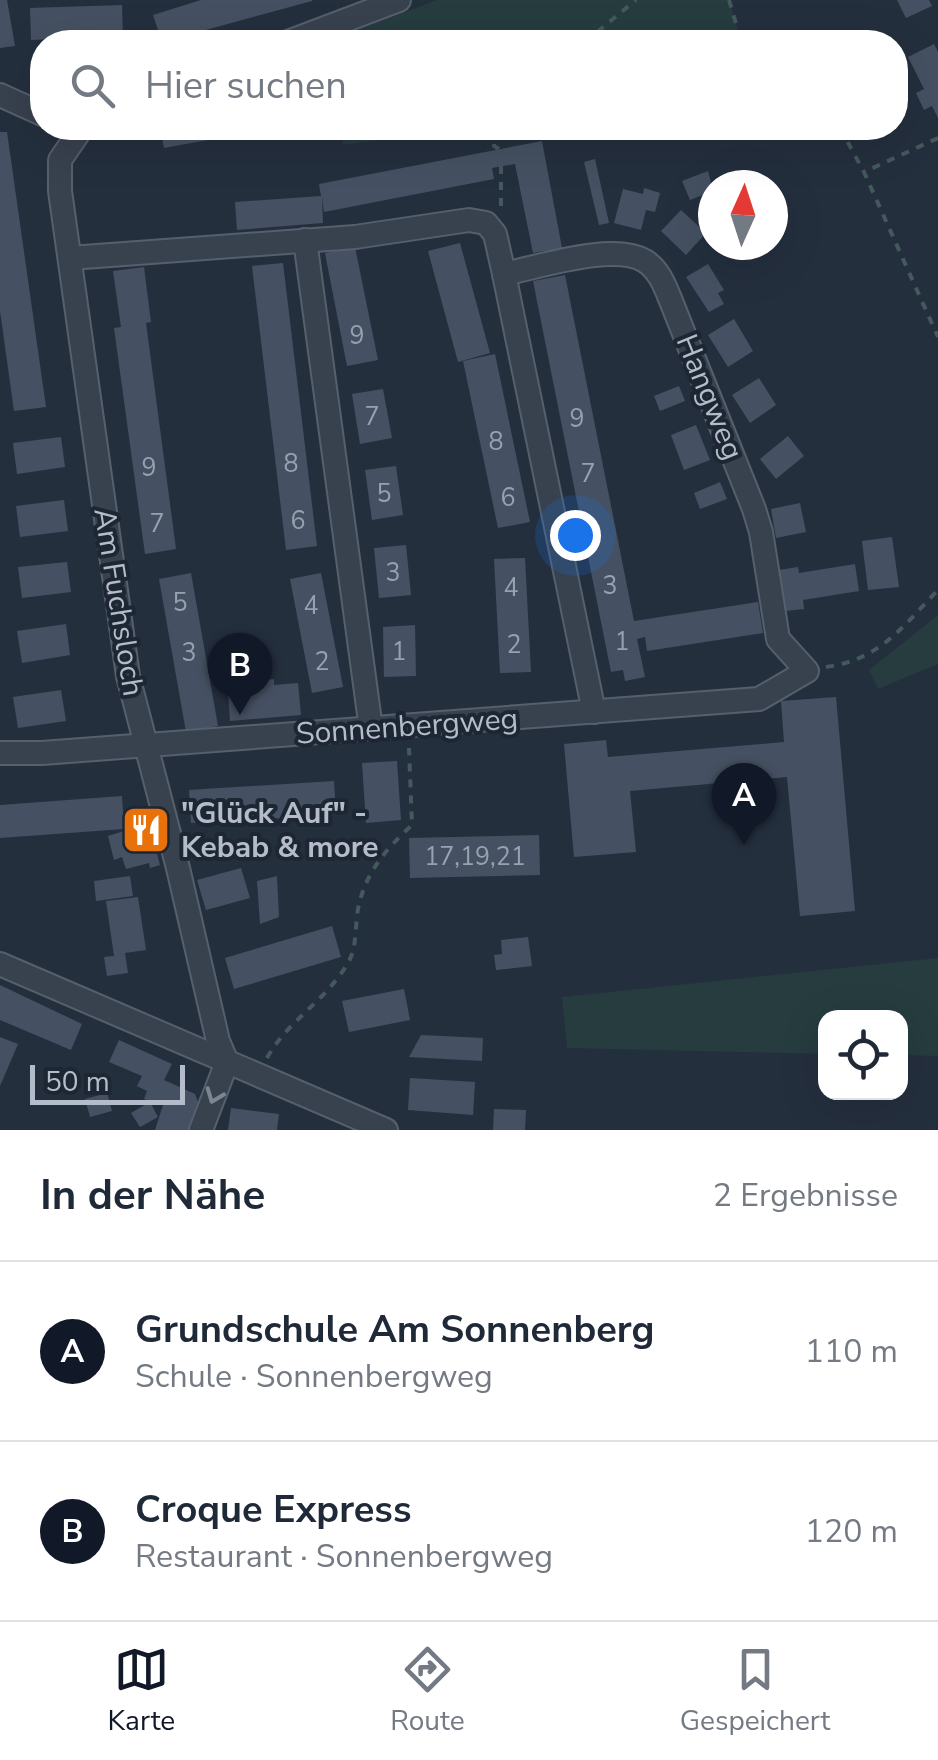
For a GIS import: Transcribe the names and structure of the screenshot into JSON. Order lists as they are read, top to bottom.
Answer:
{
  "streets": {
    "street": ["Hangweg", "Am Fuchsloch", "Sonnenbergweg"]
  },
  "crossings": [
    ["Hangweg", "Sonnenbergweg"],
    ["Am Fuchsloch", "Sonnenbergweg"]
  ],
  "places": {
    "restaurant": ["\"Glück Auf\" - Kebab & more"]
  },
  "house_numbers": [
    "9",
    "7",
    "9",
    "8",
    "8",
    "9",
    "7",
    "5",
    "6",
    "6",
    "7",
    "3",
    "3",
    "4",
    "5",
    "4",
    "1",
    "2",
    "1",
    "3",
    "2",
    "17,19,21"
  ],
  "scale_bar": "50 m",
  "north": "top",
  "page": {
    "search": "Hier suchen",
    "pins": ["B", "A"],
    "scale": "50 m",
    "heading": ["In der Nähe", "2 Ergebnisse"],
    "list": [
      {
        "mark": "A",
        "name": "Grundschule Am Sonnenberg",
        "note": "Schule · Sonnenbergweg",
        "value": "110 m"
      },
      {
        "mark": "B",
        "name": "Croque Express",
        "note": "Restaurant · Sonnenbergweg",
        "value": "120 m"
      }
    ],
    "nav": ["Karte", "Route", "Gespeichert"]
  }
}
